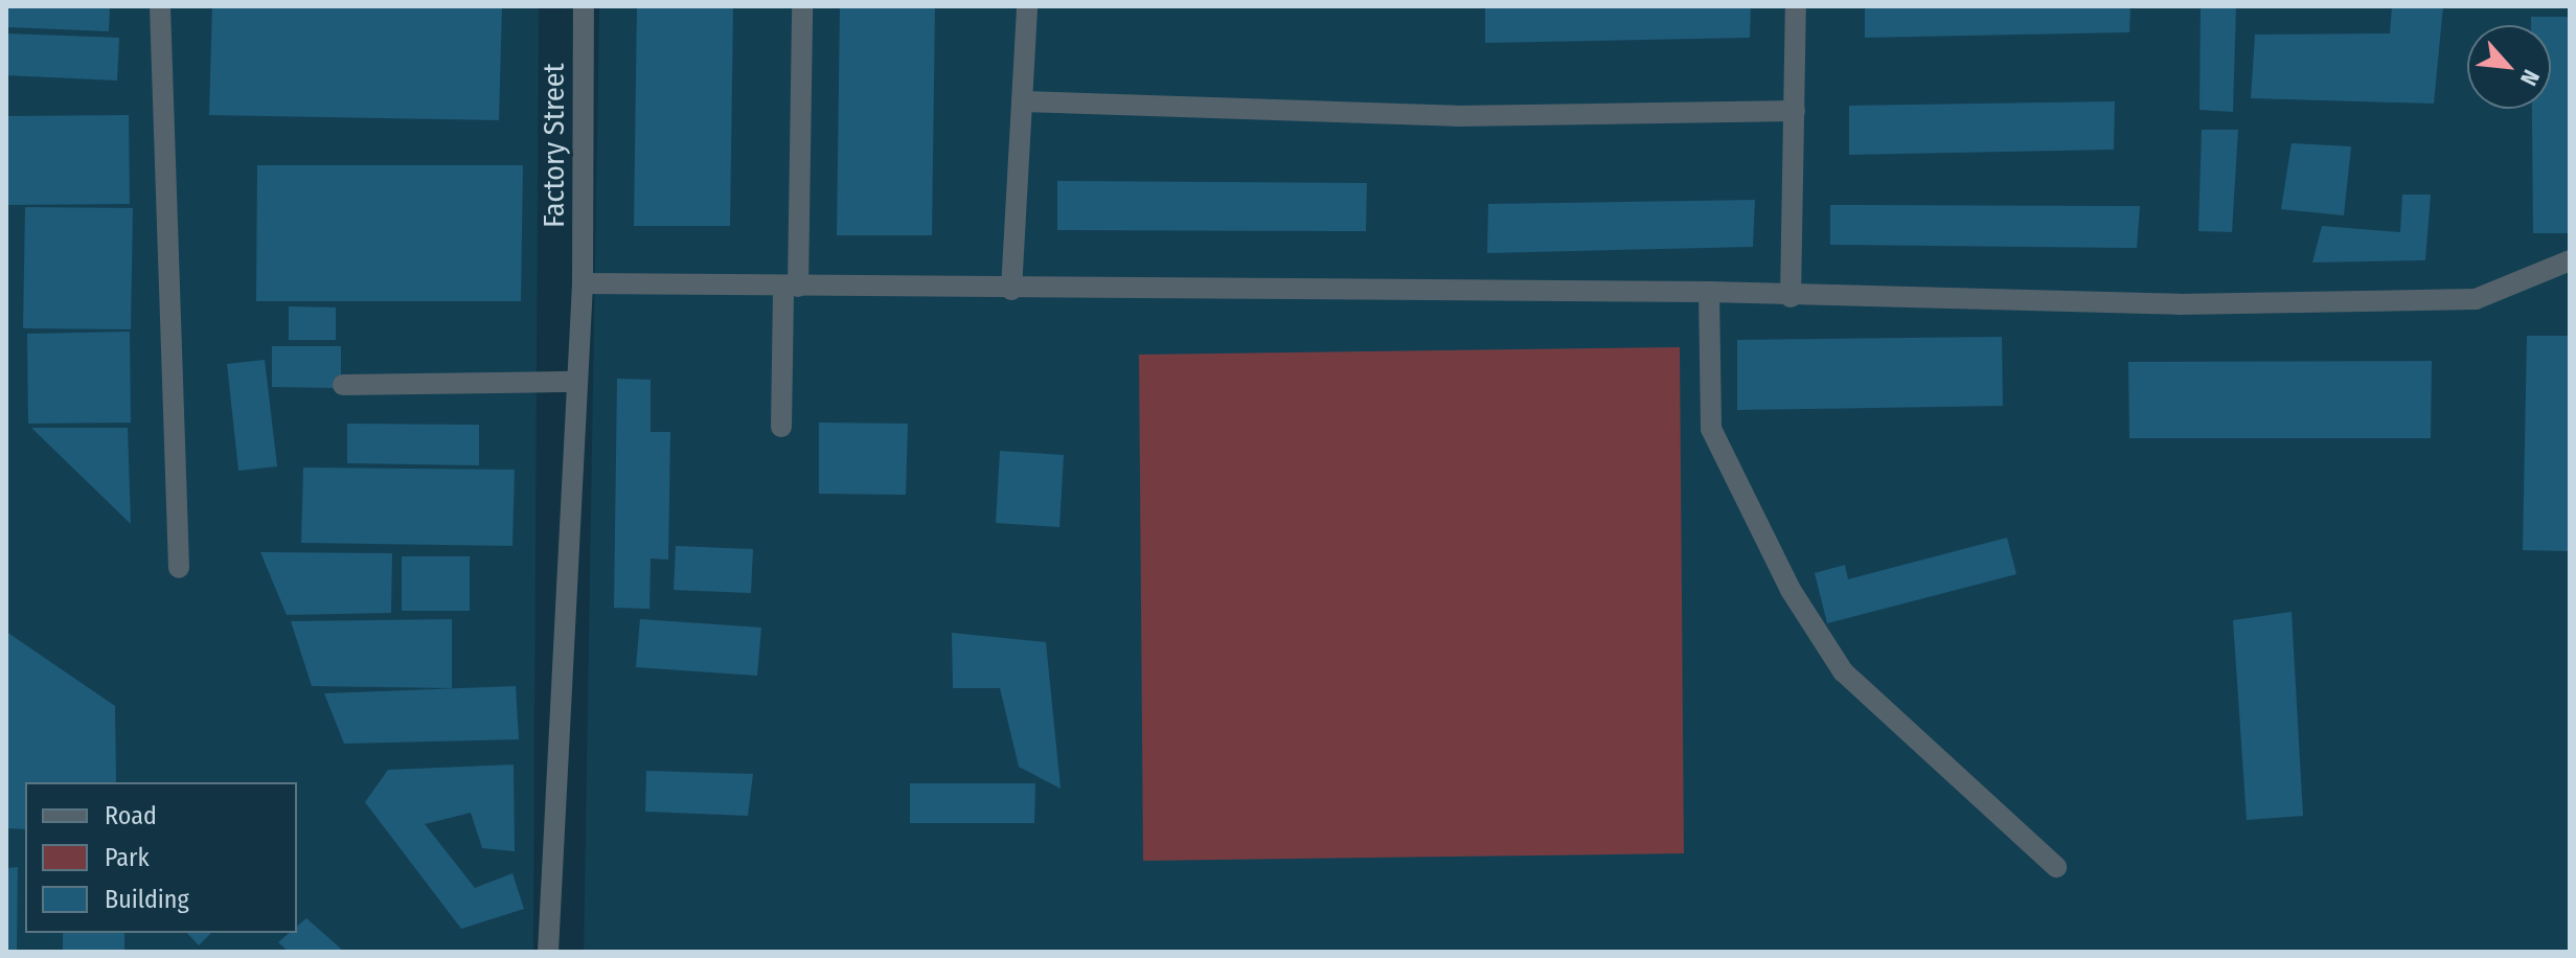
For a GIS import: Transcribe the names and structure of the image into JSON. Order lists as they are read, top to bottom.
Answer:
{
  "streets": {
    "street": ["Factory Street"]
  },
  "legend": ["Road", "Park", "Building"],
  "north": "bottom right"
}
